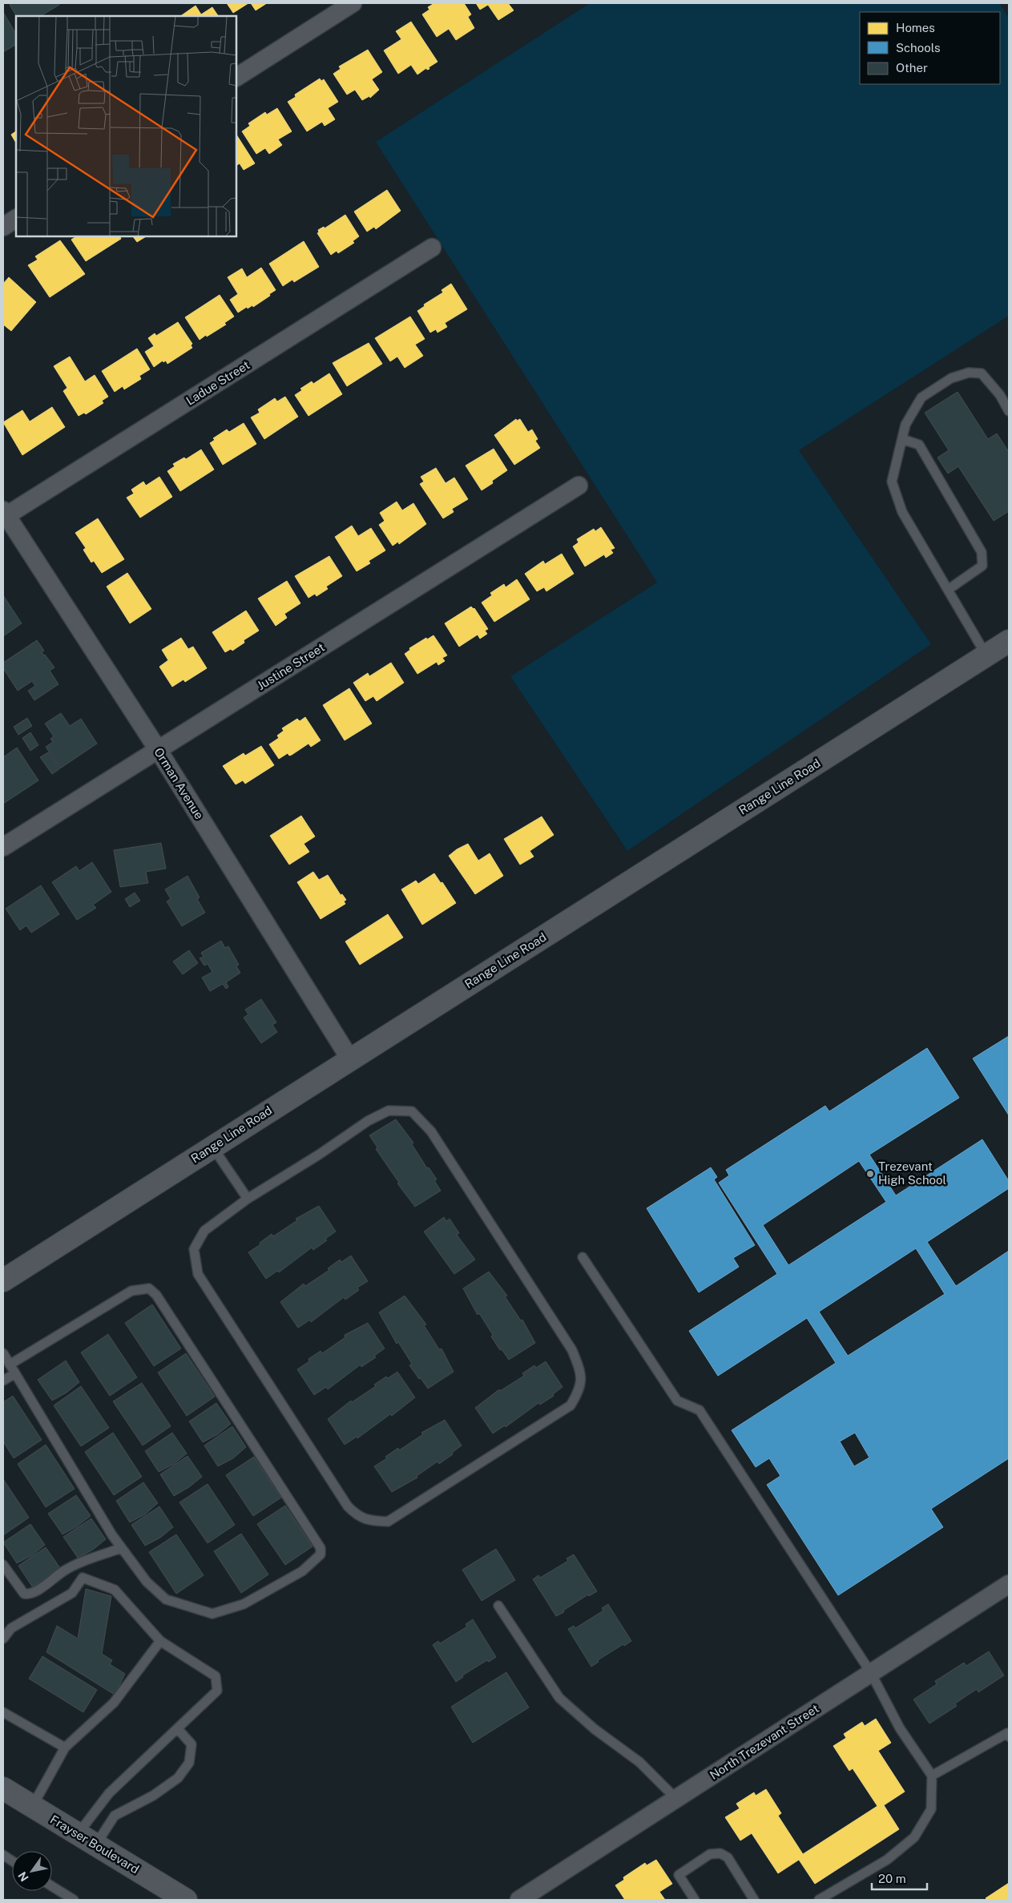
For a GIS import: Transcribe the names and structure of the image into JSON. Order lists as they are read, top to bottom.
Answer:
{
  "streets": {
    "main road": ["Range Line Road", "Frayser Boulevard"],
    "street": [
      "Ladue Street",
      "Justine Street",
      "Orman Avenue",
      "North Trezevant Street"
    ]
  },
  "crossings": [
    ["Ladue Street", "Orman Avenue"],
    ["Justine Street", "Orman Avenue"],
    ["Orman Avenue", "Range Line Road"]
  ],
  "places": ["Trezevant High School"],
  "legend": ["Homes", "Schools", "Other"],
  "scale_bar": "20 m",
  "north": "bottom left"
}
